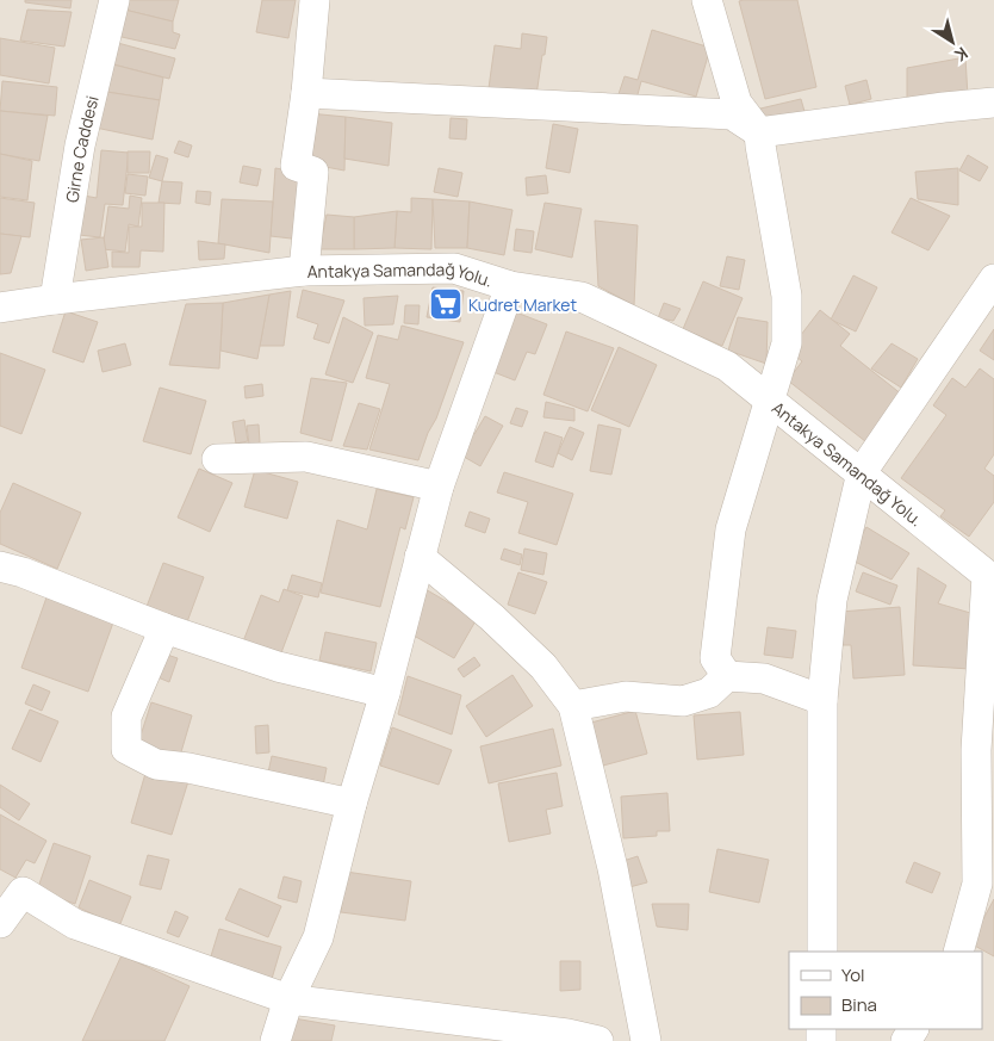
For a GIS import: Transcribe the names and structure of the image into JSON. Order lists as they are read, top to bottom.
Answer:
{
  "streets": {
    "street": ["Girne Caddesi", "Antakya Samandağ Yolu."]
  },
  "crossings": [
    ["Girne Caddesi", "Antakya Samandağ Yolu."]
  ],
  "places": {
    "supermarket": ["Kudret Market"]
  },
  "legend": ["Yol", "Bina"],
  "north": "bottom right"
}
